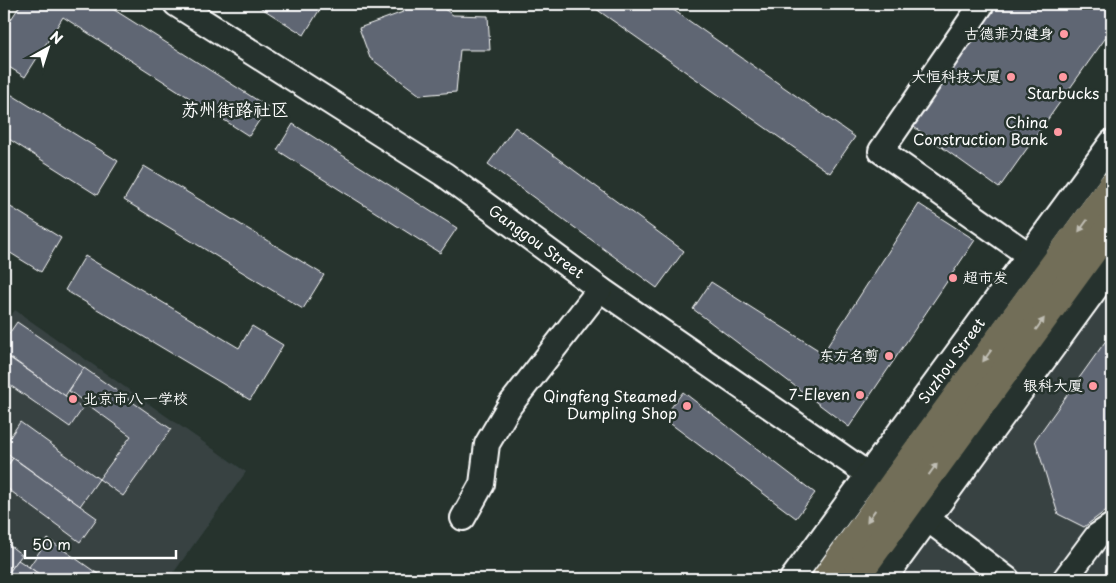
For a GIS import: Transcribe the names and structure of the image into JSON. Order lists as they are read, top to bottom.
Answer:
{
  "streets": {
    "main road": ["Suzhou Street"],
    "street": ["Ganggou Street"]
  },
  "crossings": [
    ["Ganggou Street", "Suzhou Street"]
  ],
  "districts": ["苏州街路社区"],
  "places": [
    "古德菲力健身",
    "大恒科技大厦",
    "Starbucks",
    "China Construction Bank",
    "超市发",
    "东方名剪",
    "银科大厦",
    "7-Eleven",
    "北京市八一学校",
    "Qingfeng Steamed Dumpling Shop"
  ],
  "scale_bar": "50 m",
  "north": "top right"
}
